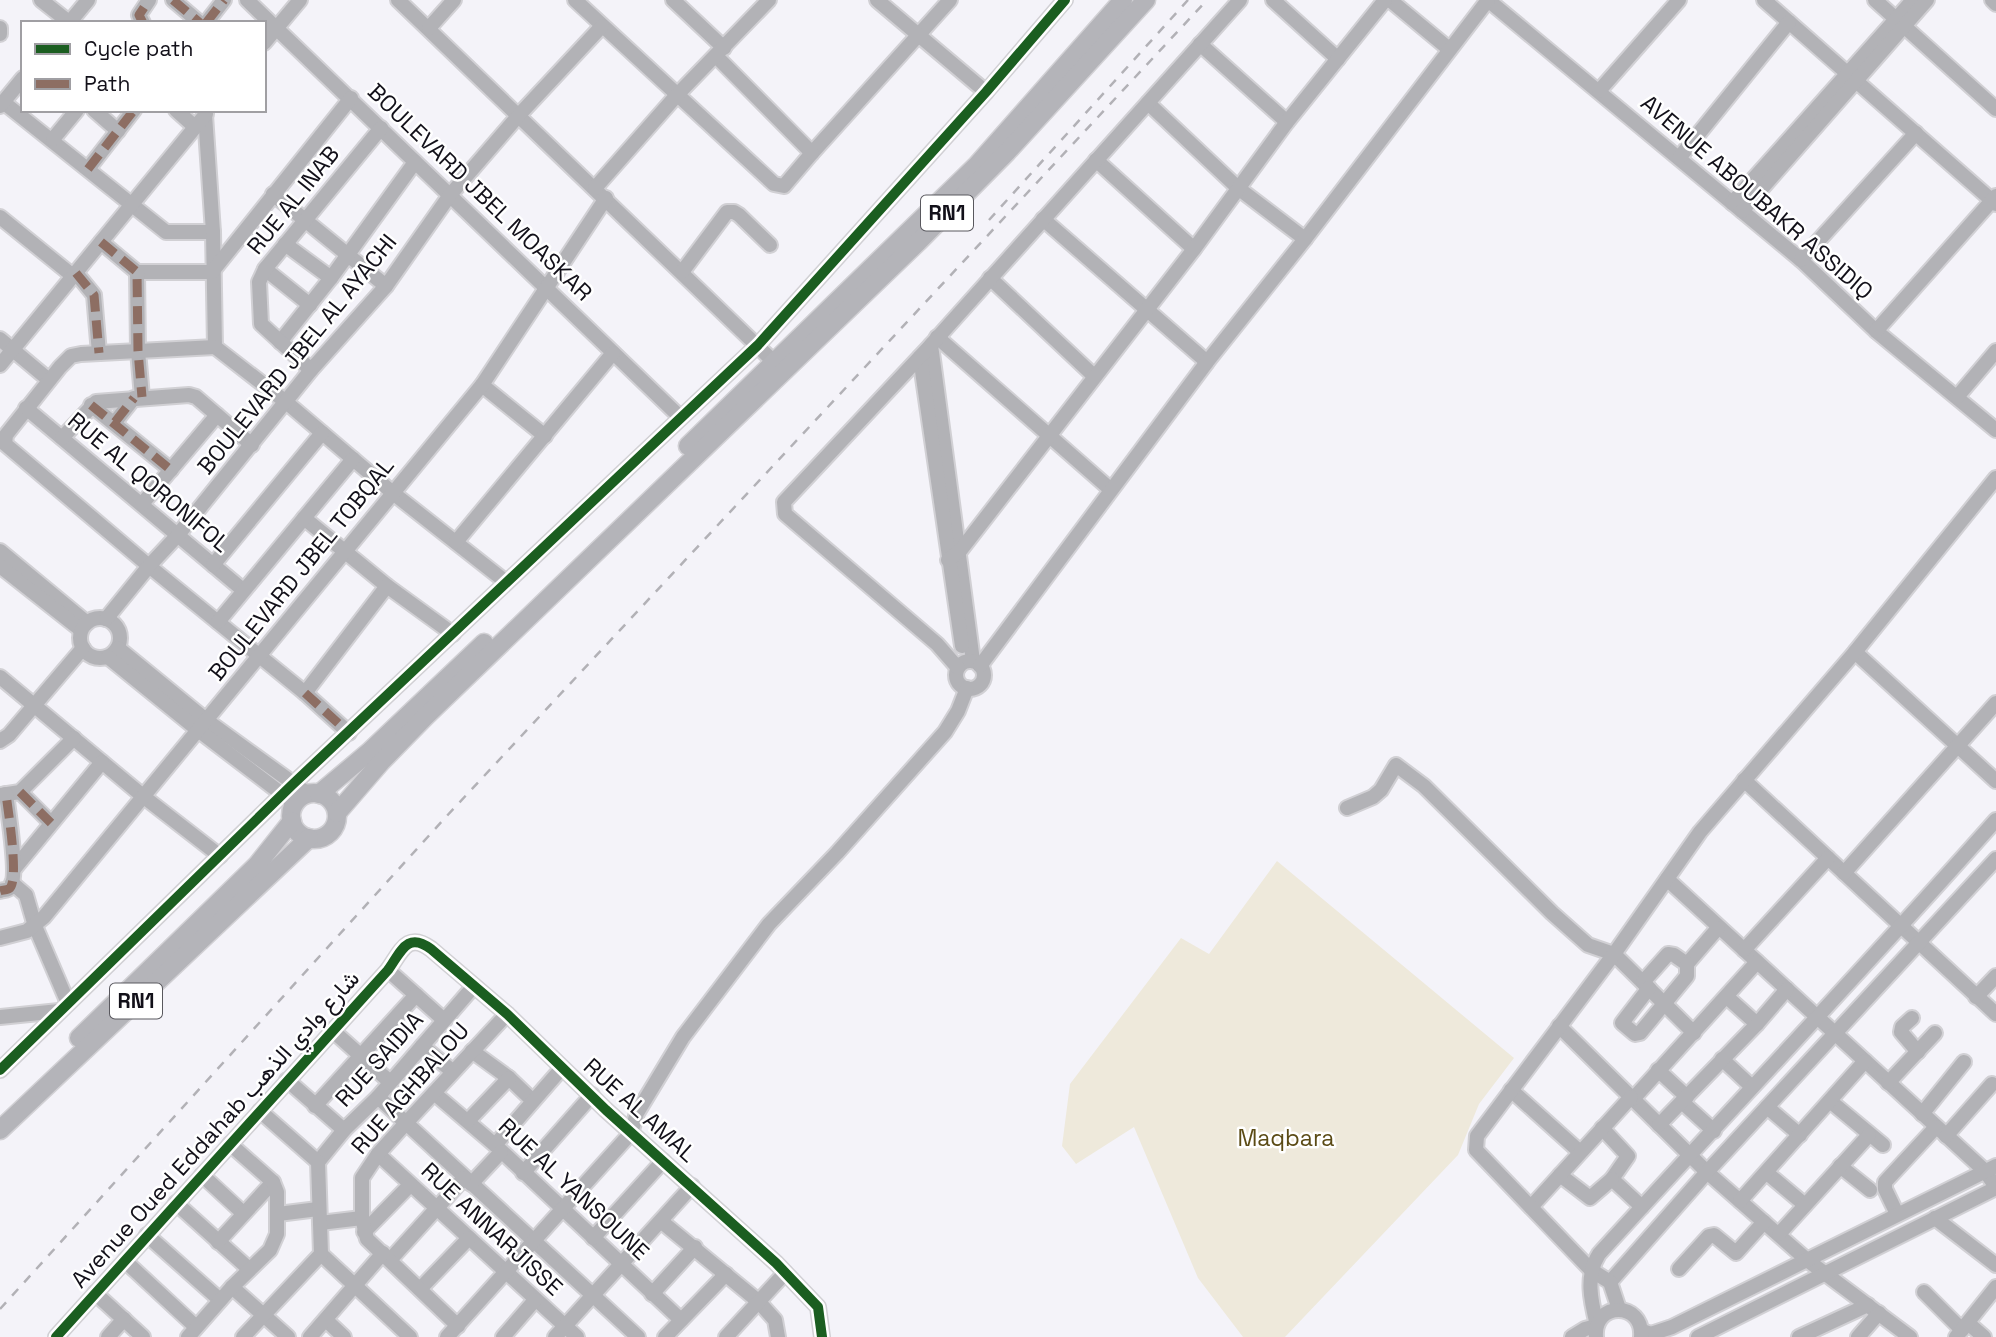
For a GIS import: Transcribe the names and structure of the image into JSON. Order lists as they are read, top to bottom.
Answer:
{
  "streets": {
    "main road": ["RN1"],
    "street": [
      "BOULEVARD JBEL MOASKAR",
      "AVENUE ABOUBAKR ASSIDIQ",
      "RUE AL INAB",
      "BOULEVARD JBEL AL AYACHI",
      "RUE AL QORONIFOL",
      "BOULEVARD JBEL TOBQAL",
      "RUE SAIDIA",
      "RUE AGHBALOU",
      "RUE AL AMAL",
      "Avenue Oued Eddahab شارع وادي الذهب",
      "RUE AL YANSOUNE",
      "RUE ANNARJISSE"
    ]
  },
  "crossings": [
    ["BOULEVARD JBEL MOASKAR", "RUE AL INAB"],
    ["BOULEVARD JBEL MOASKAR", "BOULEVARD JBEL AL AYACHI"],
    ["BOULEVARD JBEL MOASKAR", "BOULEVARD JBEL TOBQAL"],
    ["RUE AL INAB", "BOULEVARD JBEL AL AYACHI"],
    ["BOULEVARD JBEL AL AYACHI", "RUE AL QORONIFOL"],
    ["RUE SAIDIA", "RUE AL AMAL"],
    ["RUE AGHBALOU", "RUE AL AMAL"],
    ["RUE AGHBALOU", "RUE AL YANSOUNE"],
    ["RUE AGHBALOU", "RUE ANNARJISSE"],
    ["RUE AL AMAL", "Avenue Oued Eddahab شارع وادي الذهب"]
  ],
  "parks": ["Maqbara"],
  "legend": ["Cycle path", "Path"]
}
